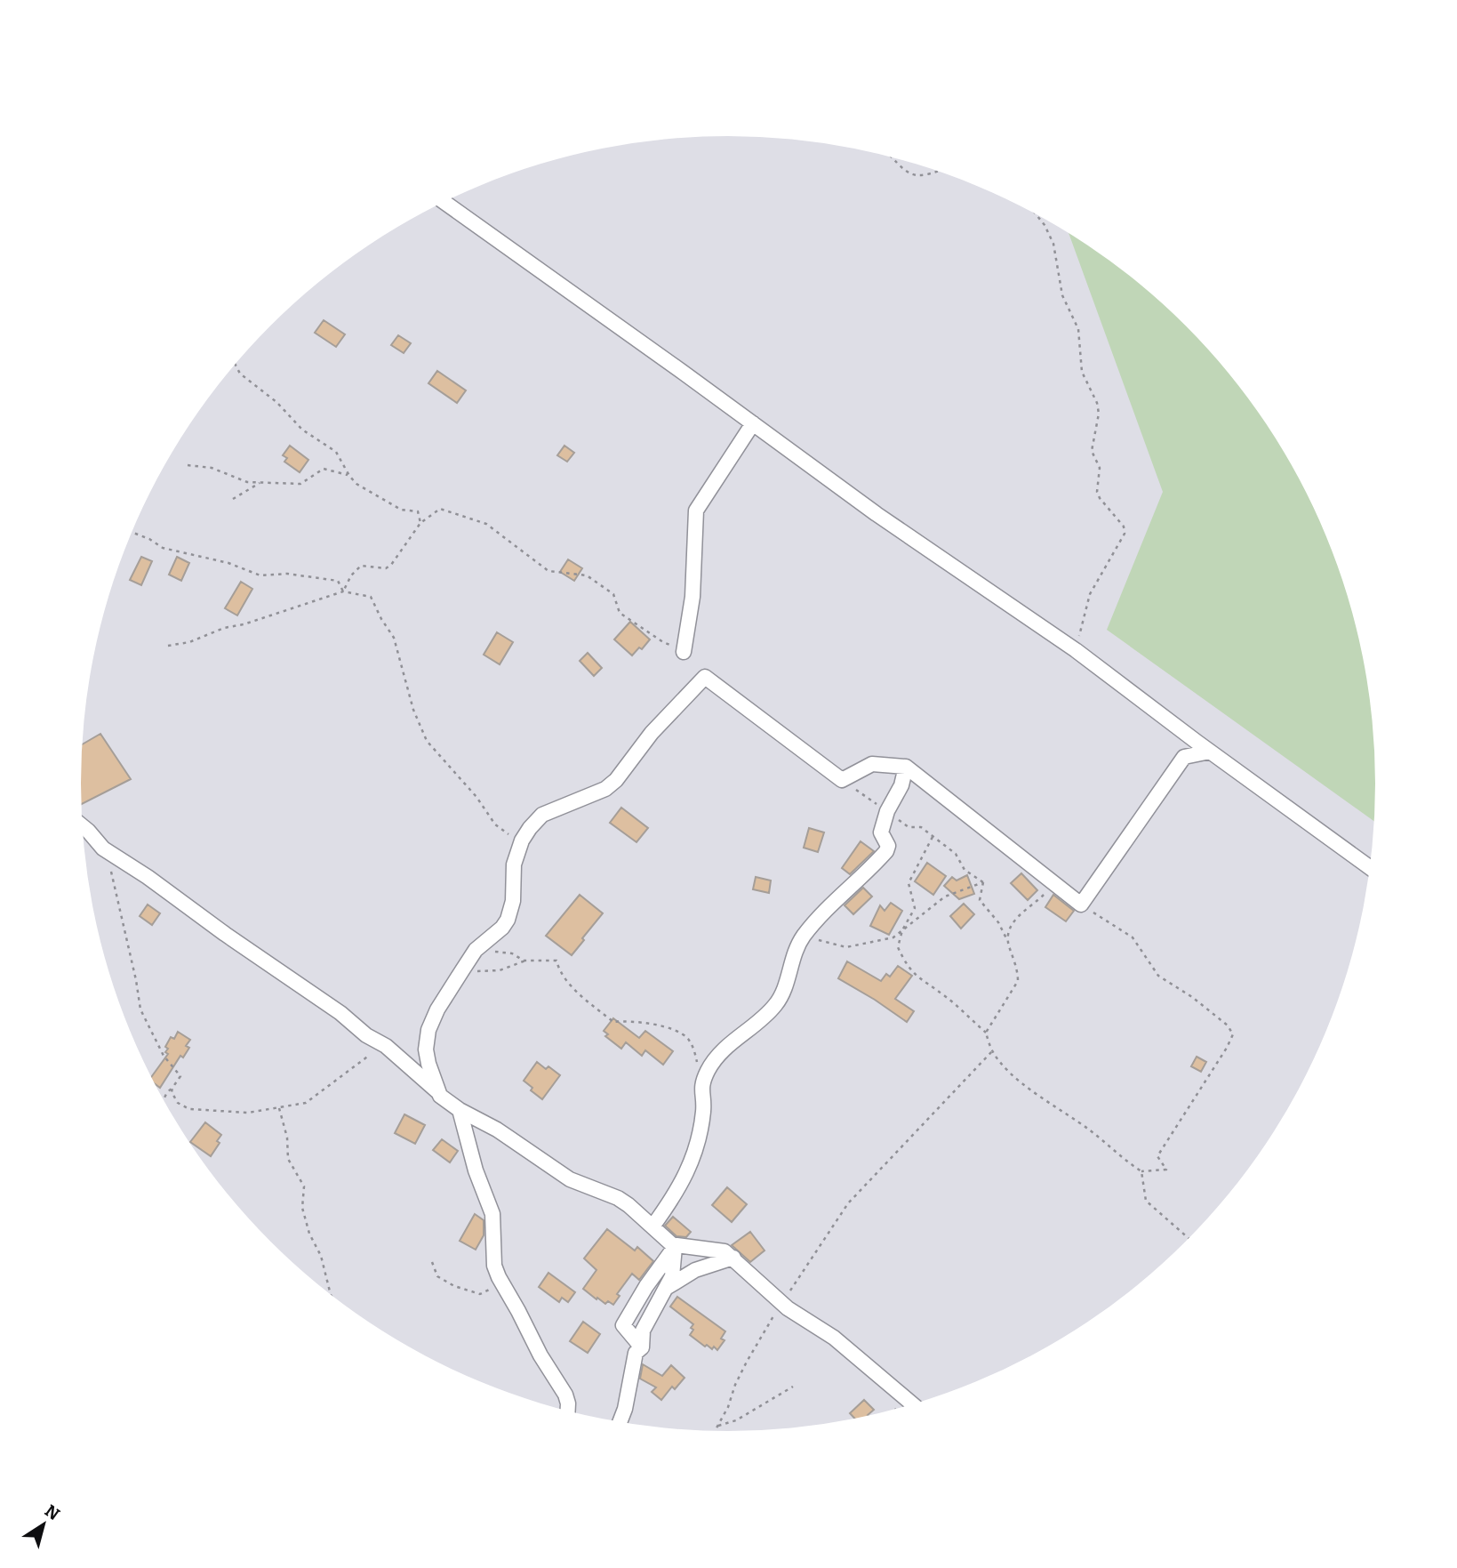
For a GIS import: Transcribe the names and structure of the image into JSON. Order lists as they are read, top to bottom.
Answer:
{
  "north": "top right"
}
